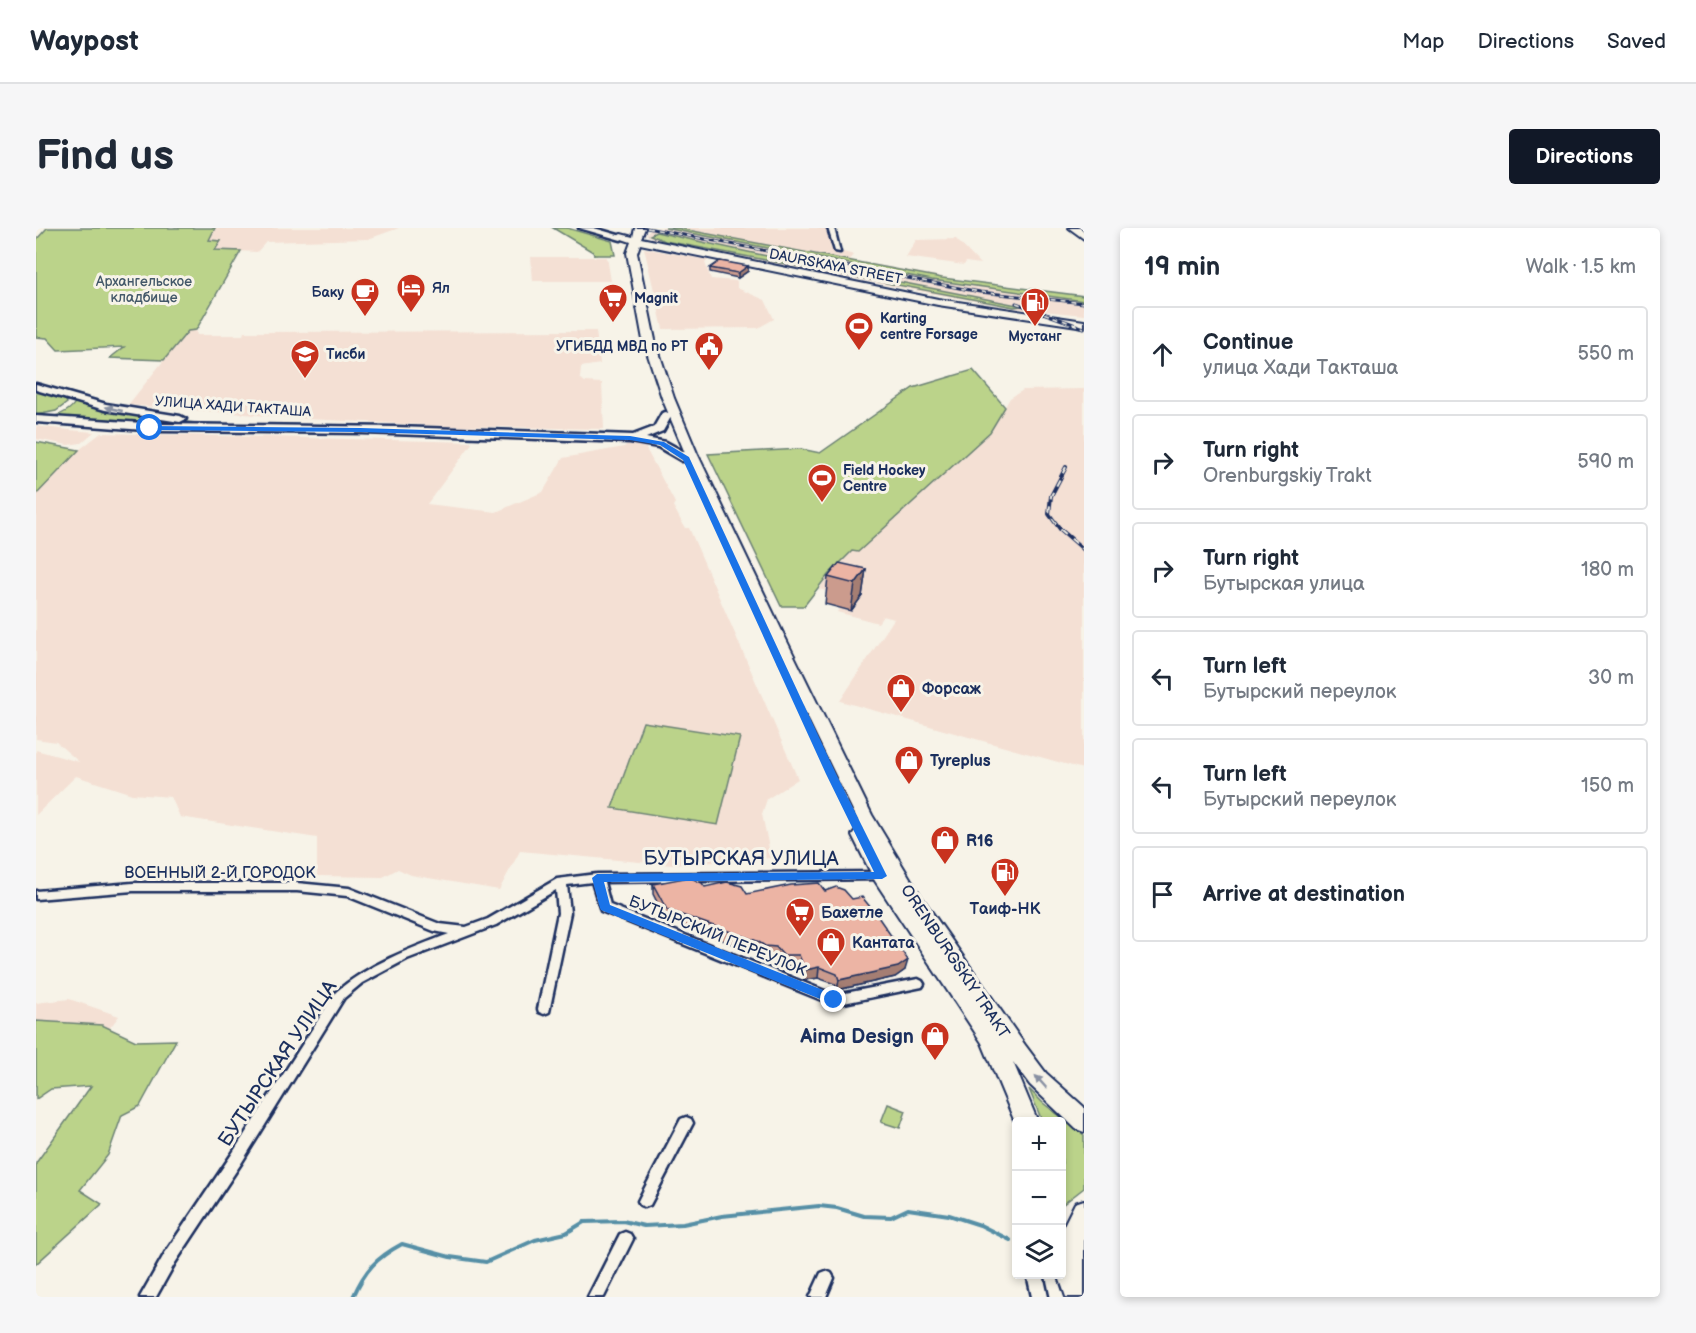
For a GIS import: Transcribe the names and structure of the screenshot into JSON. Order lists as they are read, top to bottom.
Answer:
{
  "streets": {
    "main road": ["DAURSKAYA STREET", "ORENBURGSKIY TRAKT"],
    "street": [
      "УЛИЦА ХАДИ ТАКТАША",
      "БУТЫРСКАЯ УЛИЦА",
      "ВОЕННЫЙ 2-Й ГОРОДОК",
      "БУТЫРСКИЙ ПЕРЕУЛОК"
    ]
  },
  "crossings": [
    ["DAURSKAYA STREET", "ORENBURGSKIY TRAKT"],
    ["УЛИЦА ХАДИ ТАКТАША", "ORENBURGSKIY TRAKT"],
    ["БУТЫРСКАЯ УЛИЦА", "ВОЕННЫЙ 2-Й ГОРОДОК"],
    ["БУТЫРСКАЯ УЛИЦА", "БУТЫРСКИЙ ПЕРЕУЛОК"],
    ["БУТЫРСКАЯ УЛИЦА", "ORENBURGSKIY TRAKT"]
  ],
  "parks": ["Архангельское кладбище"],
  "places": {
    "hotel": ["Ял"],
    "cafe": ["Баку"],
    "supermarket": ["Magnit", "Бахетле"],
    "fuel station": ["Мустанг", "Таиф-НК"],
    "sports": ["Karting centre Forsage", "Field Hockey Centre"],
    "public building": ["УГИБДД МВД по РТ"],
    "school or university": ["Тисби"],
    "shop": [
      "Форсаж",
      "Tyreplus",
      "R16",
      "Кантата",
      "Aima Design"
    ]
  },
  "page": {
    "header": "Waypost",
    "nav": ["Map", "Directions", "Saved"],
    "buttons": "Directions",
    "title": "Find us",
    "heading": ["19 min", "Walk · 1.5 km"],
    "list": [
      ["Continue", "улица Хади Такташа", "550 m"],
      ["Turn right", "Orenburgskiy Trakt", "590 m"],
      ["Turn right", "Бутырская улица", "180 m"],
      ["Turn left", "Бутырский переулок", "30 m"],
      ["Turn left", "Бутырский переулок", "150 m"],
      "Arrive at destination"
    ],
    "map_buttons": ["+", "−"]
  }
}
